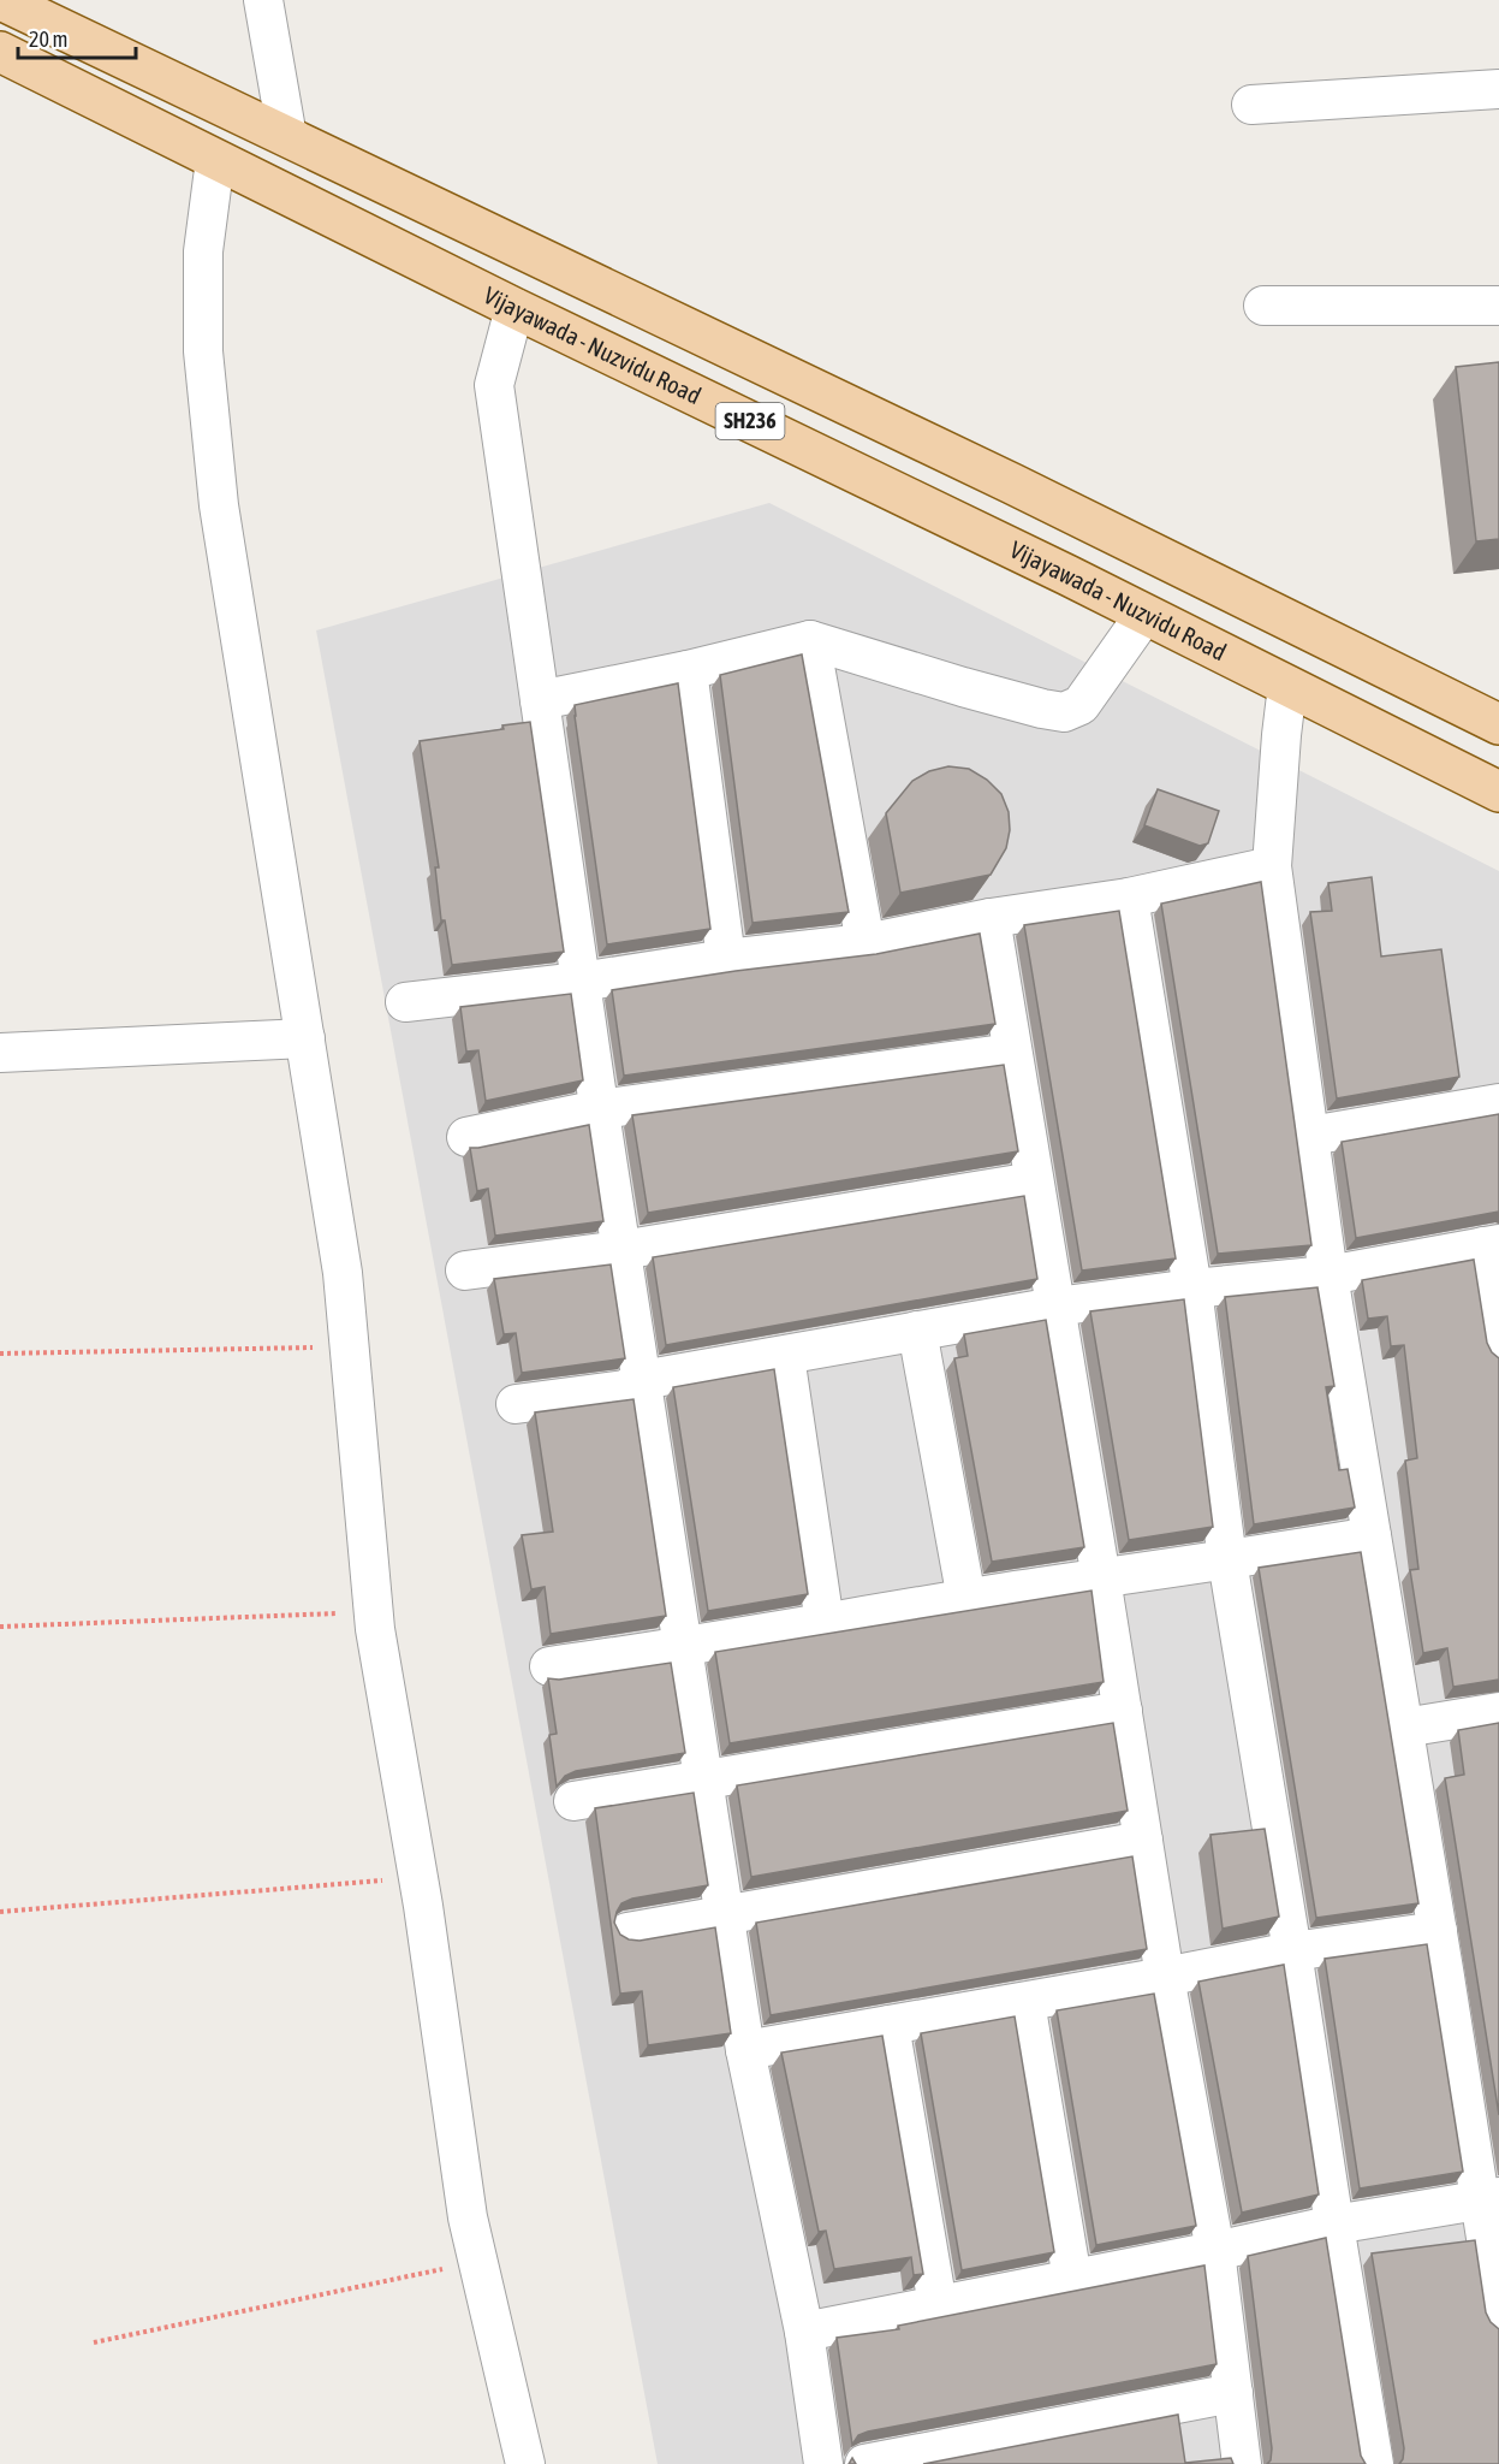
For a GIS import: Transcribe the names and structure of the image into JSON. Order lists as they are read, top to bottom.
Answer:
{
  "streets": {
    "main road": ["Vijayawada - Nuzvidu Road", "SH236"]
  },
  "scale_bar": "20 m"
}
